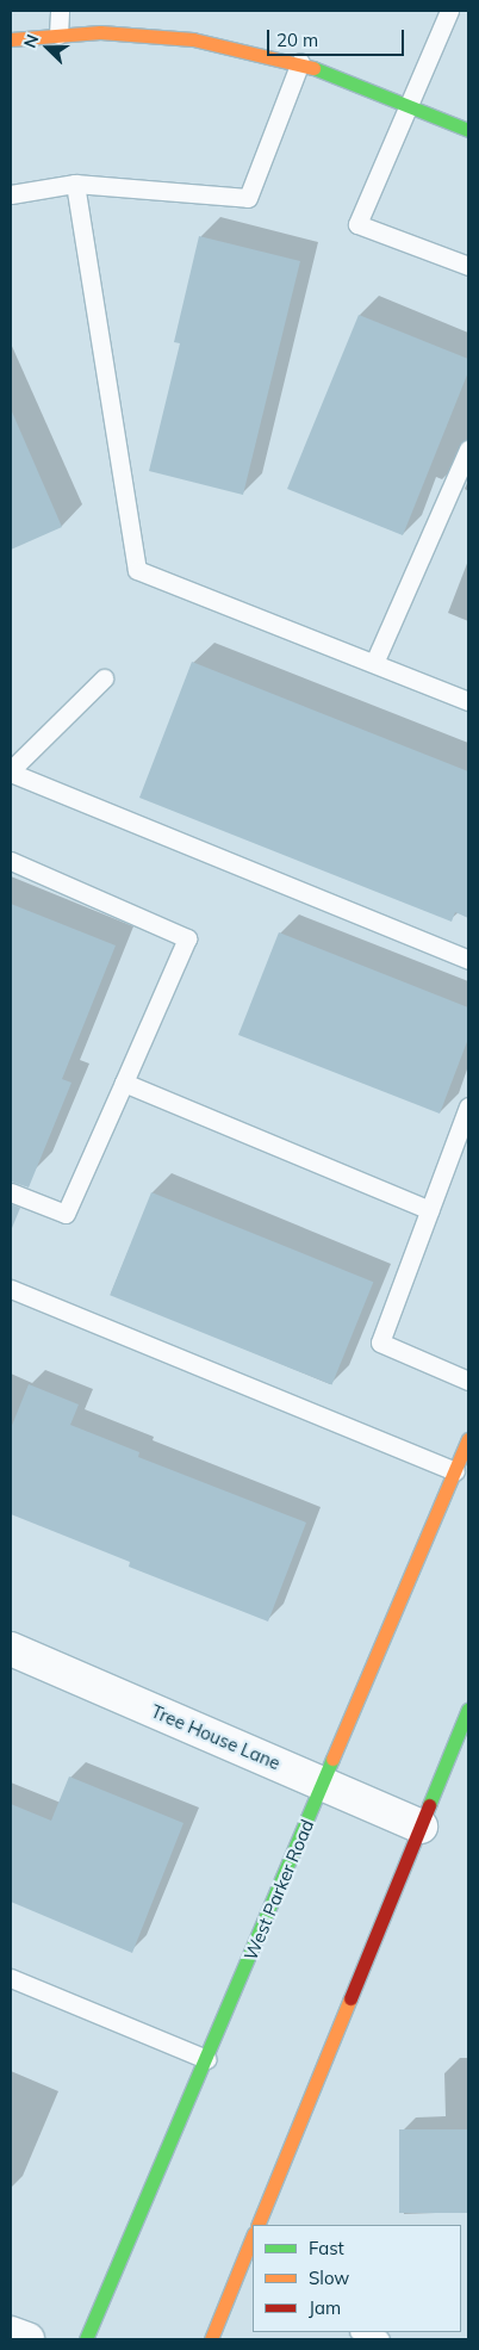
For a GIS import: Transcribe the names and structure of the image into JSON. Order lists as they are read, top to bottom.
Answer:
{
  "streets": {
    "main road": ["West Parker Road"],
    "street": ["Tree House Lane"]
  },
  "crossings": [
    ["Tree House Lane", "West Parker Road"]
  ],
  "legend": ["Fast", "Slow", "Jam"],
  "scale_bar": "20 m",
  "north": "left"
}
